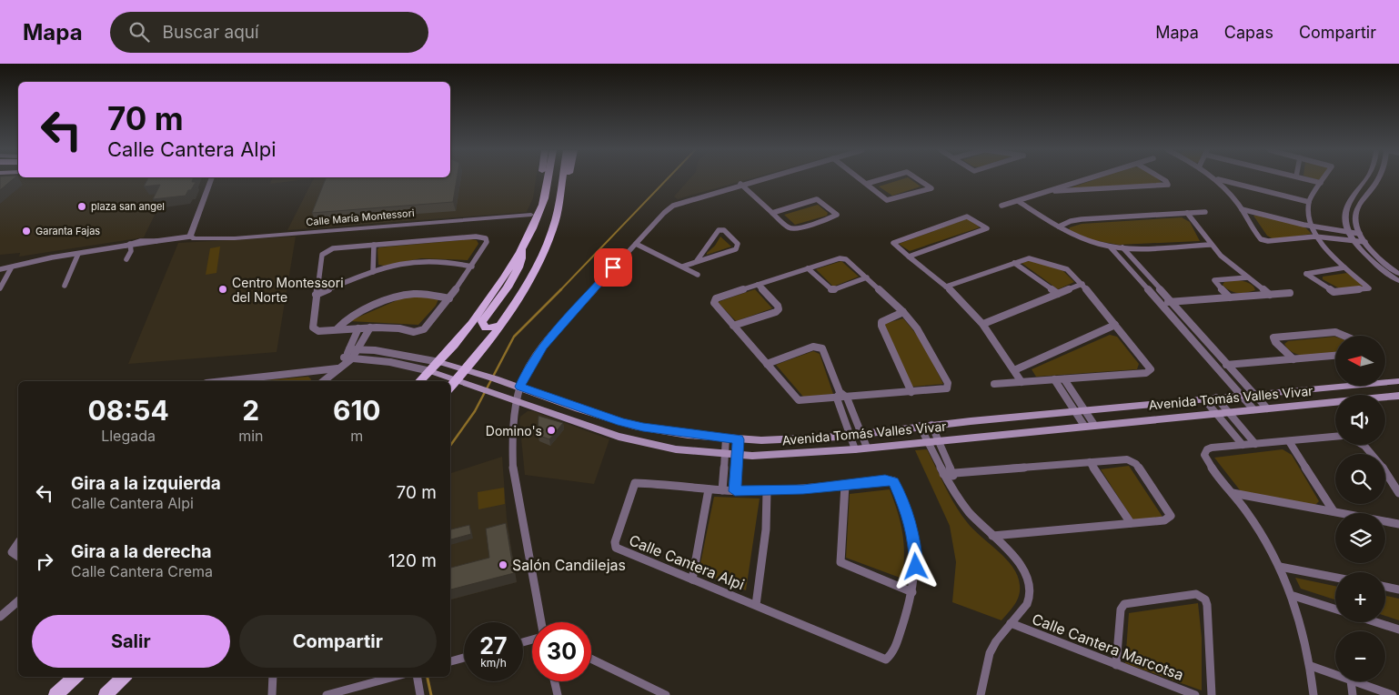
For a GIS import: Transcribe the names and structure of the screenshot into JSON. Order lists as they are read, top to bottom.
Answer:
{
  "streets": {
    "main road": ["Avenida Tomás Valles Vivar"],
    "street": ["Calle María Montessori", "Calle Cantera Alpi", "Calle Cantera Marcotsa"]
  },
  "places": [
    "plaza san angel",
    "Garanta Fajas",
    "Centro Montessori del Norte",
    "Domino's",
    "Salón Candilejas"
  ],
  "north": "left",
  "page": {
    "header": "Mapa",
    "search": "Buscar aquí",
    "nav": ["Mapa", "Capas", "Compartir"],
    "turn": ["70 m", "Calle Cantera Alpi"],
    "map_buttons": ["+", "−"],
    "eta": [
      "08:54",
      "Llegada",
      "2",
      "min",
      "610",
      "m"
    ],
    "list": [
      {
        "name": "Gira a la izquierda",
        "note": "Calle Cantera Alpi",
        "value": "70 m"
      },
      {
        "name": "Gira a la derecha",
        "note": "Calle Cantera Crema",
        "value": "120 m"
      }
    ],
    "buttons": ["Salir", "Compartir"],
    "speed": "27 km/h",
    "limit": "30"
  }
}
